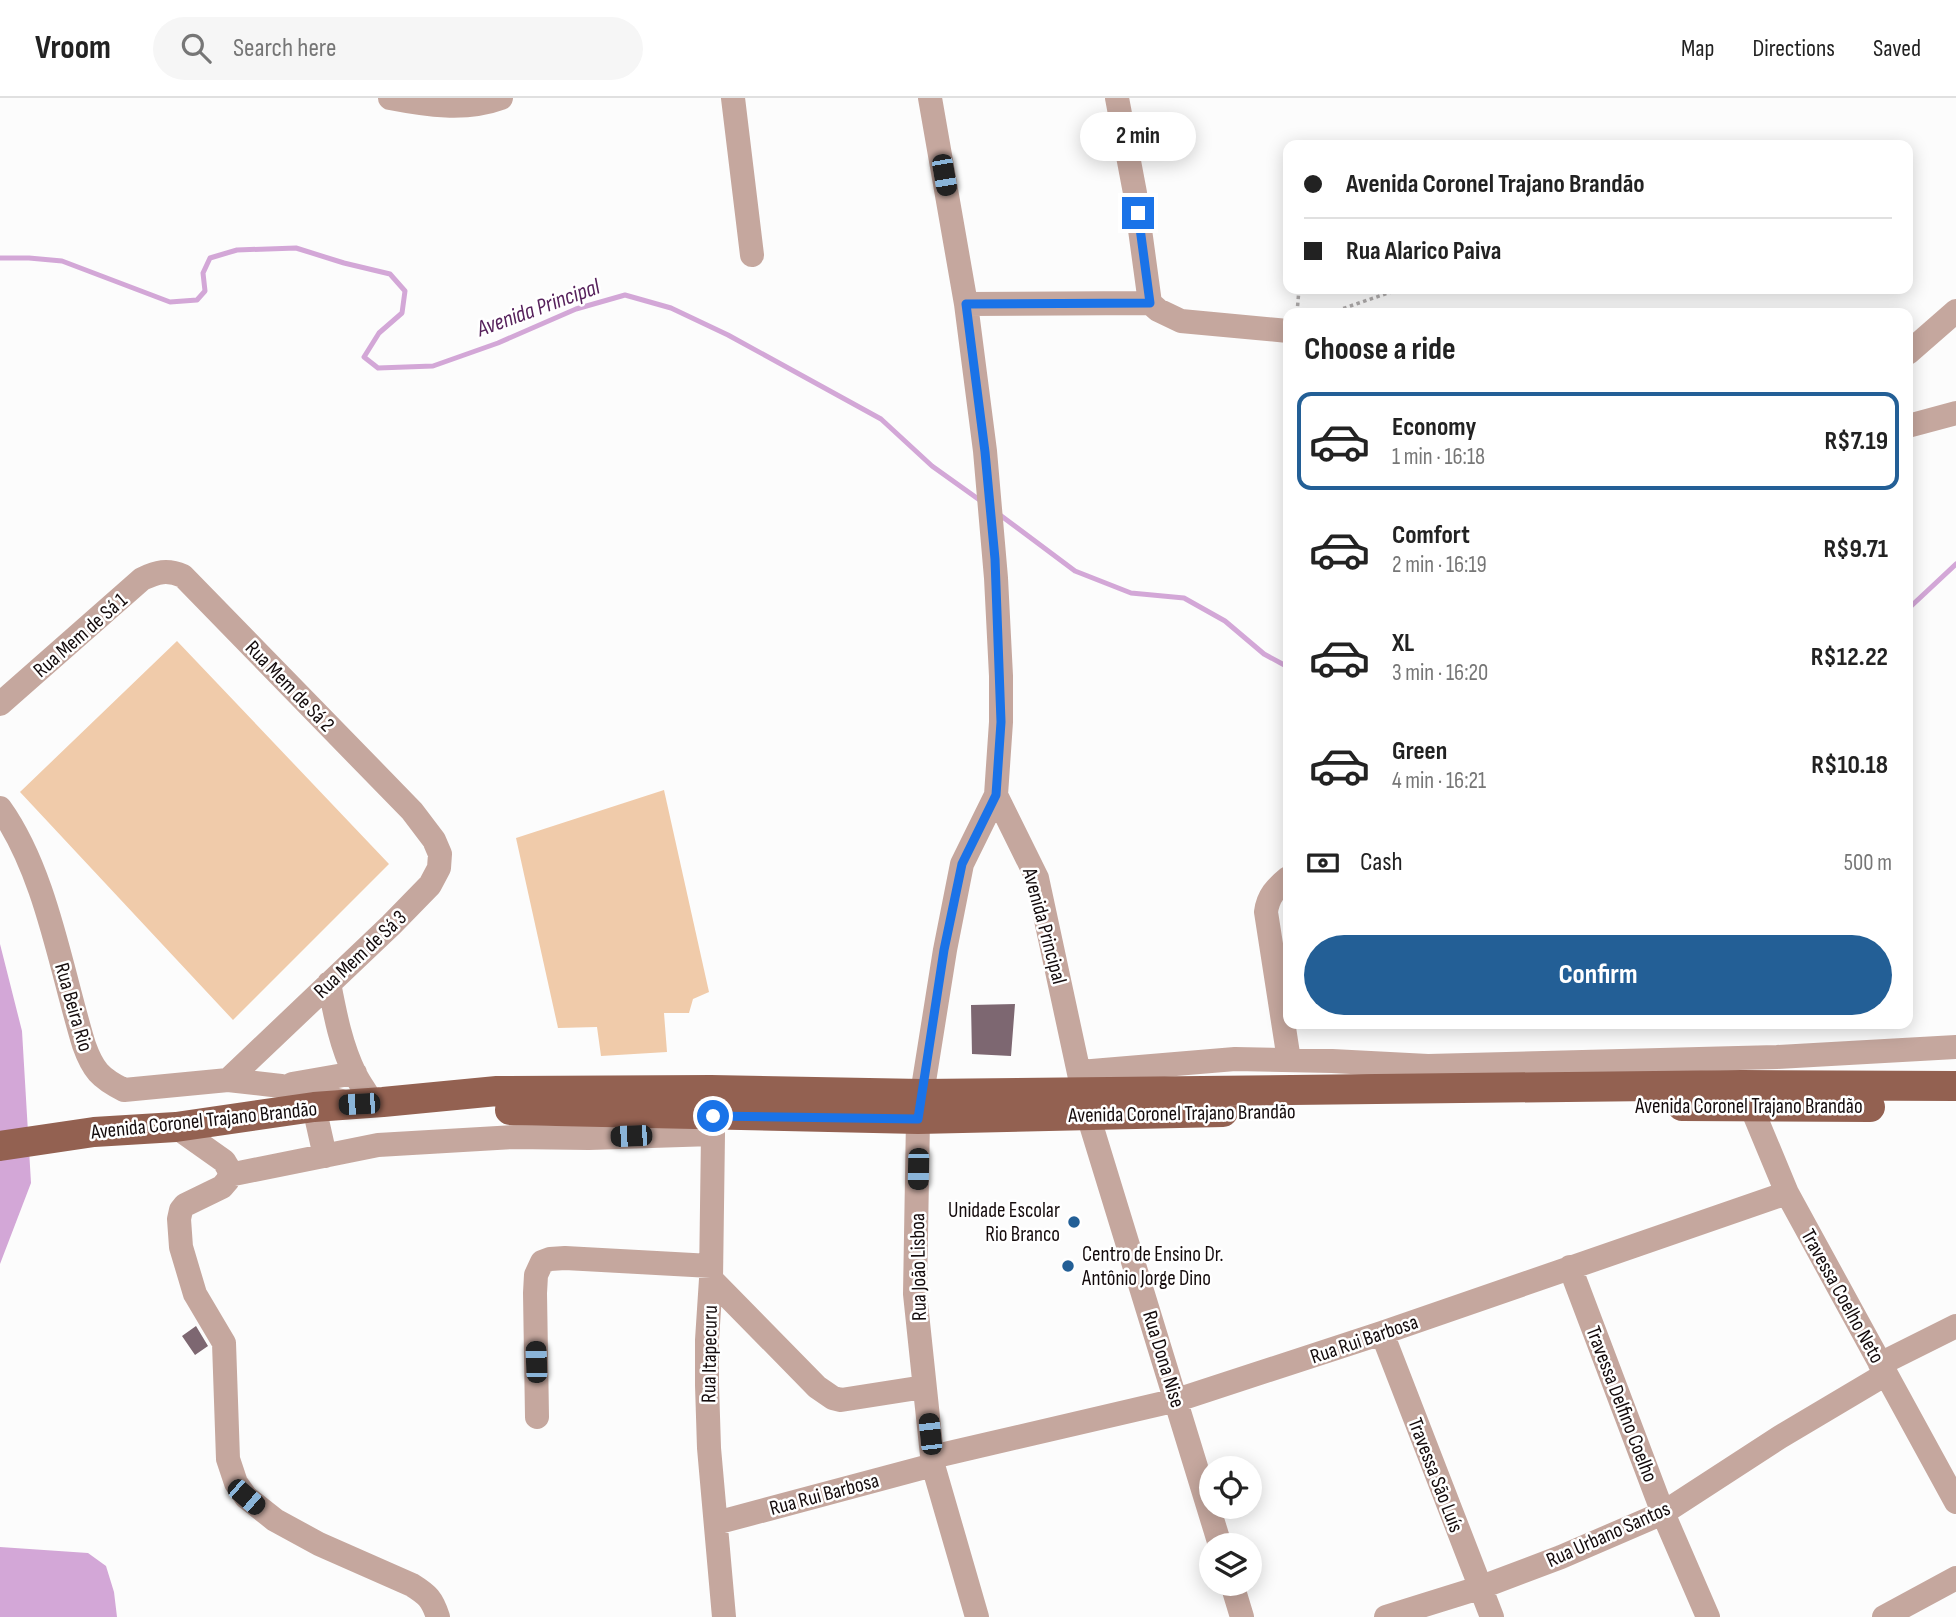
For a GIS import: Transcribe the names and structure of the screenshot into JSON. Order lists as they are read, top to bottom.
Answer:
{
  "streets": {
    "main road": ["Avenida Coronel Trajano Brandão"],
    "street": [
      "Rua Mem de Sá 1",
      "Rua Mem de Sá 2",
      "Avenida Principal",
      "Rua Mem de Sá 3",
      "Rua Beira Rio",
      "Rua João Lisboa",
      "Travessa Coelho Neto",
      "Rua Rui Barbosa",
      "Rua Itapecuru",
      "Rua Dona Nise",
      "Travessa Delfino Coelho",
      "Travessa São Luís",
      "Rua Urbano Santos"
    ]
  },
  "crossings": [
    ["Rua Mem de Sá 1", "Rua Mem de Sá 2"],
    ["Rua Mem de Sá 2", "Rua Mem de Sá 3"],
    ["Avenida Principal", "Avenida Coronel Trajano Brandão"],
    ["Avenida Principal", "Rua João Lisboa"],
    ["Avenida Principal", "Rua Dona Nise"],
    ["Rua Mem de Sá 3", "Rua Beira Rio"],
    ["Rua Beira Rio", "Avenida Coronel Trajano Brandão"],
    ["Avenida Coronel Trajano Brandão", "Rua João Lisboa"],
    ["Avenida Coronel Trajano Brandão", "Travessa Coelho Neto"],
    ["Avenida Coronel Trajano Brandão", "Rua Itapecuru"],
    ["Avenida Coronel Trajano Brandão", "Rua Dona Nise"],
    ["Rua João Lisboa", "Rua Rui Barbosa"],
    ["Travessa Coelho Neto", "Rua Rui Barbosa"],
    ["Travessa Coelho Neto", "Rua Urbano Santos"],
    ["Rua Rui Barbosa", "Rua Itapecuru"],
    ["Rua Rui Barbosa", "Rua Dona Nise"],
    ["Rua Rui Barbosa", "Travessa Delfino Coelho"],
    ["Rua Rui Barbosa", "Travessa São Luís"],
    ["Travessa Delfino Coelho", "Rua Urbano Santos"],
    ["Travessa São Luís", "Rua Urbano Santos"]
  ],
  "water": ["Avenida Principal"],
  "places": ["Unidade Escolar Rio Branco", "Centro de Ensino Dr. Antônio Jorge Dino"],
  "page": {
    "header": "Vroom",
    "search": "Search here",
    "nav": ["Map", "Directions", "Saved"],
    "bubble": "2 min",
    "banner": ["Avenida Coronel Trajano Brandão", "Rua Alarico Paiva"],
    "heading": "Choose a ride",
    "list": [
      {
        "name": "Economy",
        "note": "1 min · 16:18",
        "value": "R$7.19"
      },
      {
        "name": "Comfort",
        "note": "2 min · 16:19",
        "value": "R$9.71"
      },
      {
        "name": "XL",
        "note": "3 min · 16:20",
        "value": "R$12.22"
      },
      {
        "name": "Green",
        "note": "4 min · 16:21",
        "value": "R$10.18"
      }
    ],
    "pay": ["Cash", "500 m"],
    "buttons": "Confirm"
  }
}
